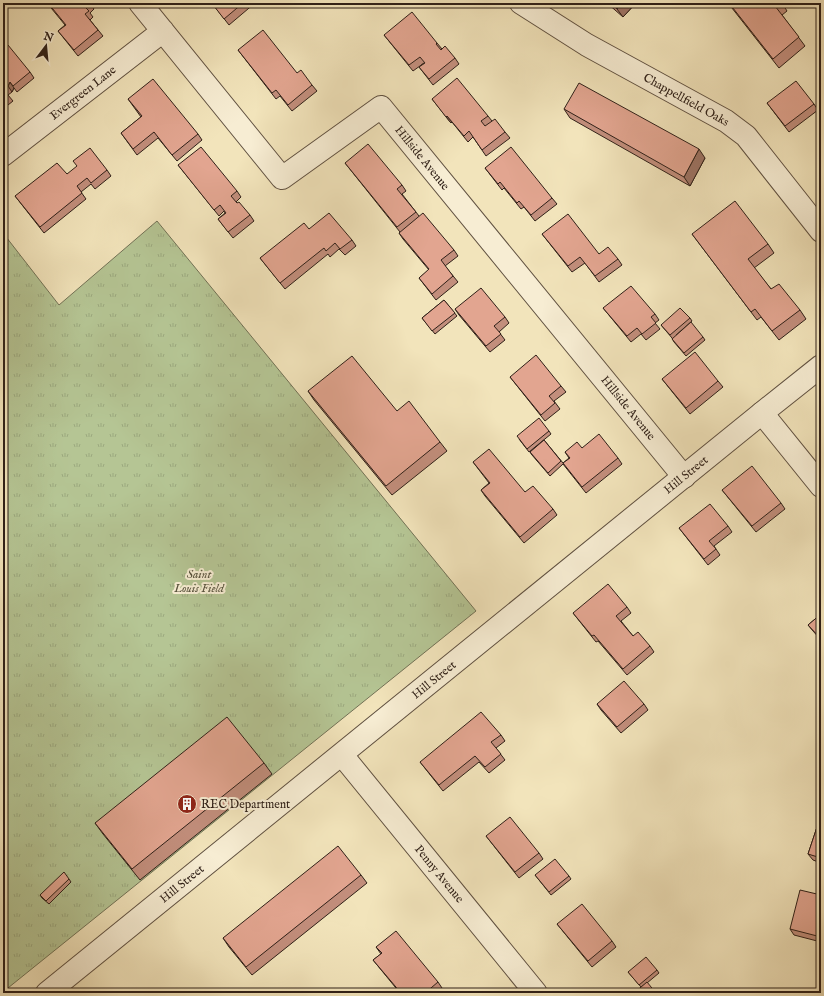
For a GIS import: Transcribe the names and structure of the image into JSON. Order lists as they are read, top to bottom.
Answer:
{
  "streets": {
    "street": [
      "Evergreen Lane",
      "Chappellfield Oaks",
      "Hillside Avenue",
      "Hill Street",
      "Penny Avenue"
    ]
  },
  "crossings": [
    ["Evergreen Lane", "Hillside Avenue"],
    ["Hillside Avenue", "Hill Street"],
    ["Hill Street", "Penny Avenue"]
  ],
  "parks": ["Saint Louis Field"],
  "places": {
    "building": ["REC Department"]
  },
  "north": "top"
}
